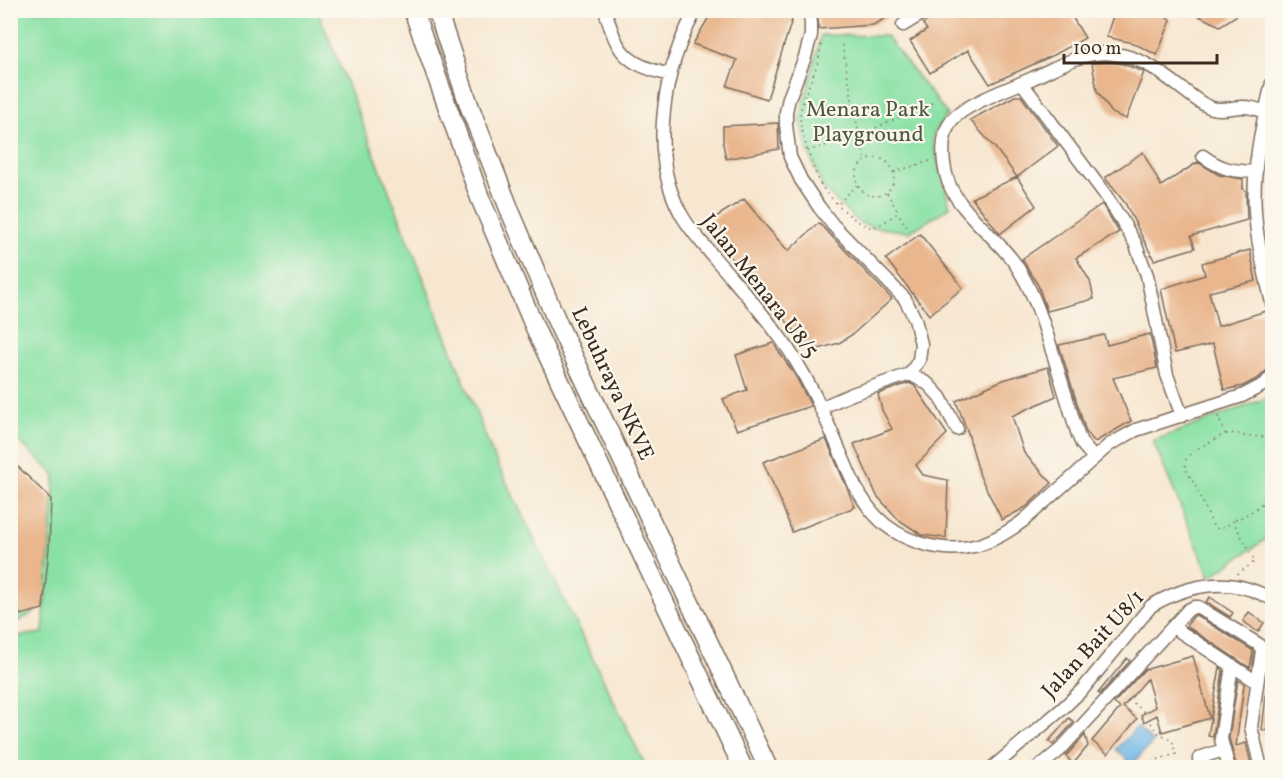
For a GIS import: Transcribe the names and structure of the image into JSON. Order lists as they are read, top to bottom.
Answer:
{
  "streets": {
    "highway": ["Lebuhraya NKVE"],
    "street": ["Jalan Menara U8/5", "Jalan Bait U8/1"]
  },
  "parks": ["Menara Park Playground"],
  "scale_bar": "100 m"
}
